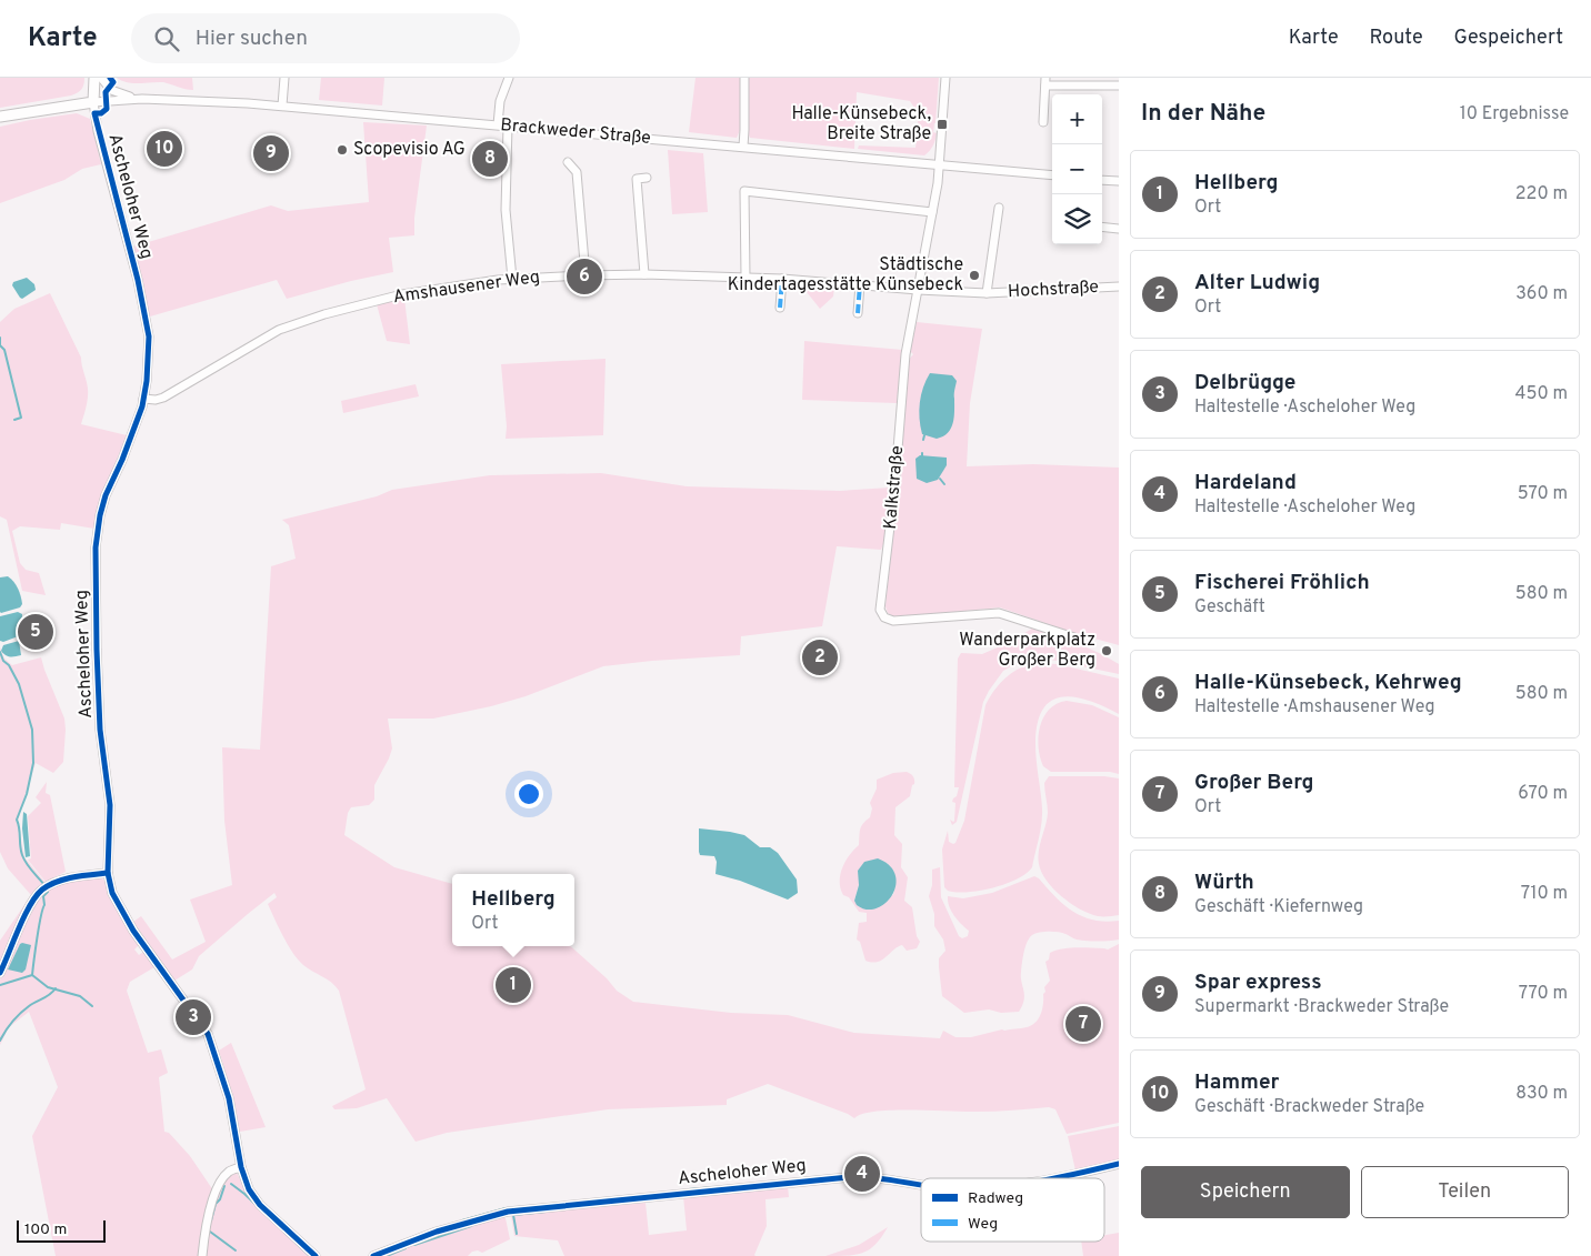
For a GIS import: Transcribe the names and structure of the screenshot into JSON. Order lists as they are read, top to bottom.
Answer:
{
  "streets": {
    "street": [
      "Brackweder Straße",
      "Ascheloher Weg",
      "Amshausener Weg",
      "Hochstraße",
      "Kalkstraße"
    ]
  },
  "crossings": [
    ["Brackweder Straße", "Ascheloher Weg"],
    ["Brackweder Straße", "Kalkstraße"],
    ["Ascheloher Weg", "Amshausener Weg"],
    ["Amshausener Weg", "Hochstraße"],
    ["Hochstraße", "Kalkstraße"]
  ],
  "places": {
    "transit": ["Halle-Künsebeck, Breite Straße"],
    "other": ["Scopevisio AG", "Städtische Kindertagesstätte Künsebeck", "Wanderparkplatz Großer Berg"]
  },
  "legend": ["Radweg", "Weg"],
  "scale_bar": "100 m",
  "page": {
    "header": "Karte",
    "search": "Hier suchen",
    "nav": ["Karte", "Route", "Gespeichert"],
    "heading": ["In der Nähe", "10 Ergebnisse"],
    "map_buttons": ["+", "−"],
    "pins": [
      "10",
      "9",
      "8",
      "6",
      "5",
      "2",
      "1",
      "3",
      "7",
      "4"
    ],
    "list": [
      {
        "mark": "1",
        "name": "Hellberg",
        "note": "Ort",
        "value": "220 m"
      },
      {
        "mark": "2",
        "name": "Alter Ludwig",
        "note": "Ort",
        "value": "360 m"
      },
      {
        "mark": "3",
        "name": "Delbrügge",
        "note": "Haltestelle · Ascheloher Weg",
        "value": "450 m"
      },
      {
        "mark": "4",
        "name": "Hardeland",
        "note": "Haltestelle · Ascheloher Weg",
        "value": "570 m"
      },
      {
        "mark": "5",
        "name": "Fischerei Fröhlich",
        "note": "Geschäft",
        "value": "580 m"
      },
      {
        "mark": "6",
        "name": "Halle-Künsebeck, Kehrweg",
        "note": "Haltestelle · Amshausener Weg",
        "value": "580 m"
      },
      {
        "mark": "7",
        "name": "Großer Berg",
        "note": "Ort",
        "value": "670 m"
      },
      {
        "mark": "8",
        "name": "Würth",
        "note": "Geschäft · Kiefernweg",
        "value": "710 m"
      },
      {
        "mark": "9",
        "name": "Spar express",
        "note": "Supermarkt · Brackweder Straße",
        "value": "770 m"
      },
      {
        "mark": "10",
        "name": "Hammer",
        "note": "Geschäft · Brackweder Straße",
        "value": "830 m"
      }
    ],
    "popup": ["Hellberg", "Ort"],
    "buttons": ["Speichern", "Teilen"],
    "scale": "100 m"
  }
}
